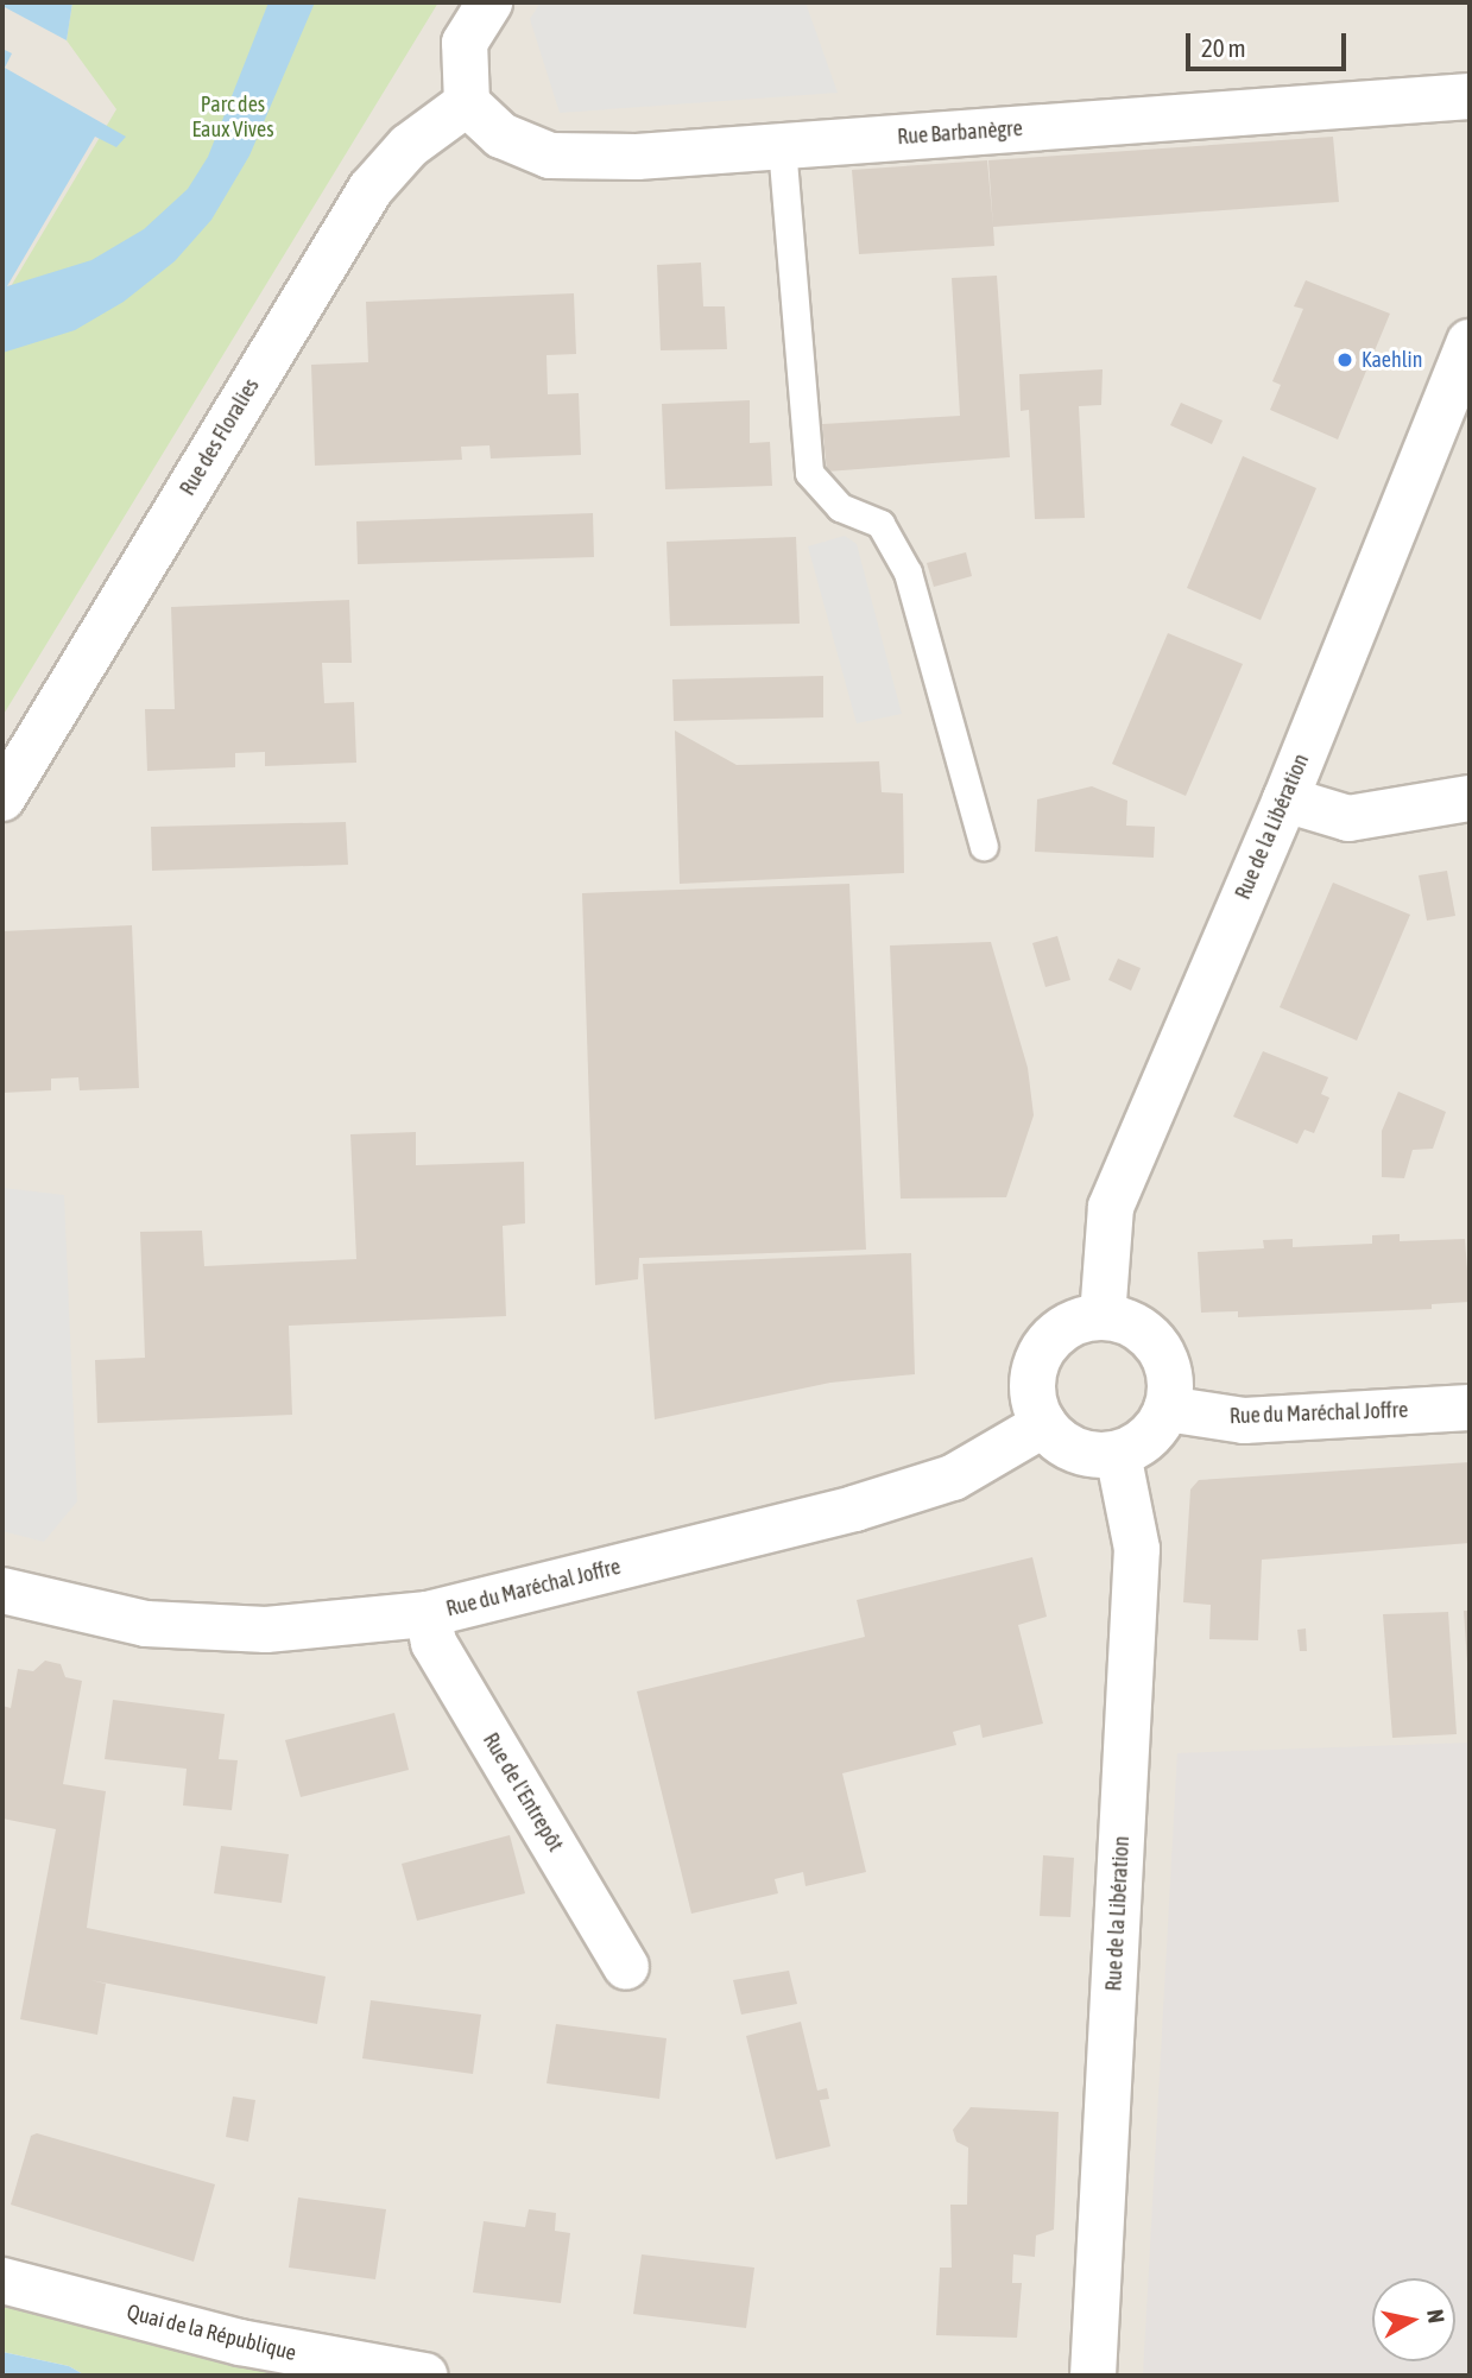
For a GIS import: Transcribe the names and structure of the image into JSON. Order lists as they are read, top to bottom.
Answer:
{
  "streets": {
    "street": [
      "Rue Barbanègre",
      "Rue des Floralies",
      "Rue de la Libération",
      "Rue du Maréchal Joffre",
      "Rue de l'Entrepôt",
      "Quai de la République"
    ]
  },
  "crossings": [
    ["Rue Barbanègre", "Rue des Floralies"],
    ["Rue de la Libération", "Rue du Maréchal Joffre"],
    ["Rue du Maréchal Joffre", "Rue de l'Entrepôt"]
  ],
  "parks": ["Parc des Eaux Vives"],
  "places": ["Kaehlin"],
  "scale_bar": "20 m",
  "north": "right"
}
